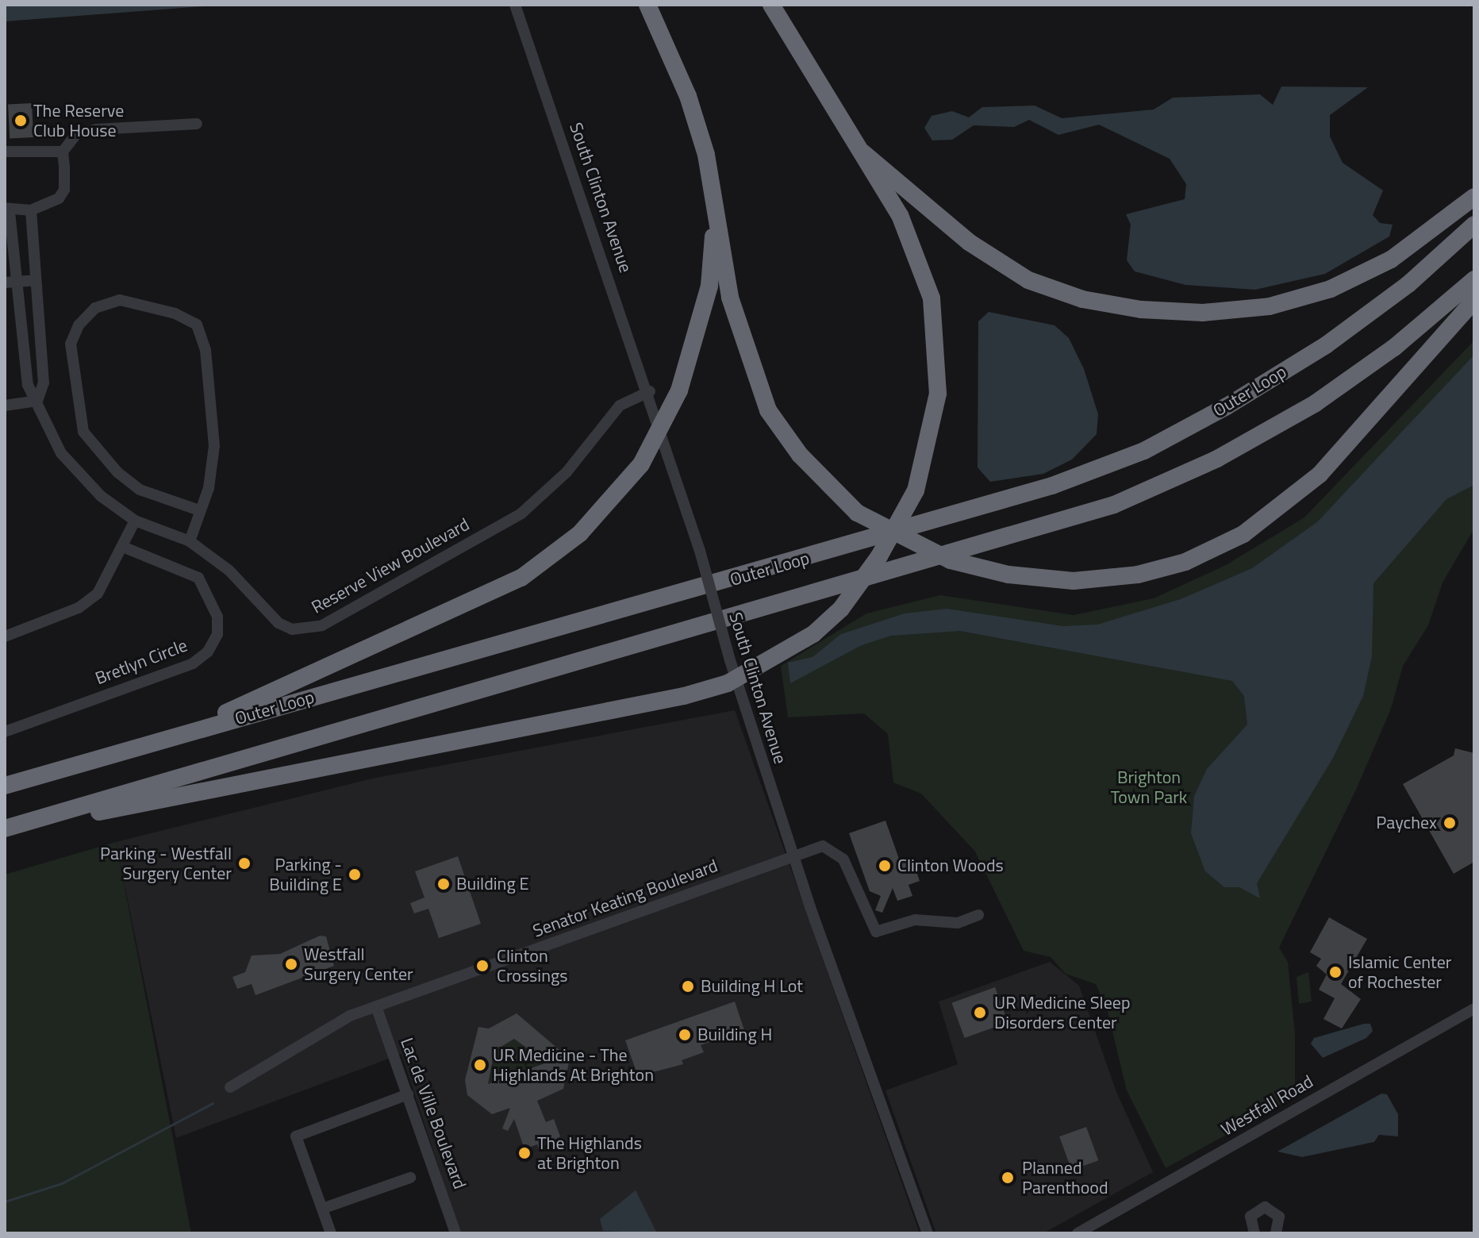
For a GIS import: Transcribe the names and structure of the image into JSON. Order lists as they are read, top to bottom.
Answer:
{
  "streets": {
    "highway": ["Outer Loop"],
    "street": [
      "South Clinton Avenue",
      "Reserve View Boulevard",
      "Bretlyn Circle",
      "Senator Keating Boulevard",
      "Westfall Road",
      "Lac de Ville Boulevard"
    ]
  },
  "crossings": [
    ["South Clinton Avenue", "Reserve View Boulevard"],
    ["South Clinton Avenue", "Senator Keating Boulevard"],
    ["Senator Keating Boulevard", "Lac de Ville Boulevard"]
  ],
  "parks": ["Brighton Town Park"],
  "places": [
    "The Reserve Club House",
    "Paychex",
    "Parking - Westfall Surgery Center",
    "Clinton Woods",
    "Parking - Building E",
    "Building E",
    "Westfall Surgery Center",
    "Clinton Crossings",
    "Islamic Center of Rochester",
    "Building H Lot",
    "UR Medicine Sleep Disorders Center",
    "Building H",
    "UR Medicine - The Highlands At Brighton",
    "The Highlands at Brighton",
    "Planned Parenthood"
  ]
}
